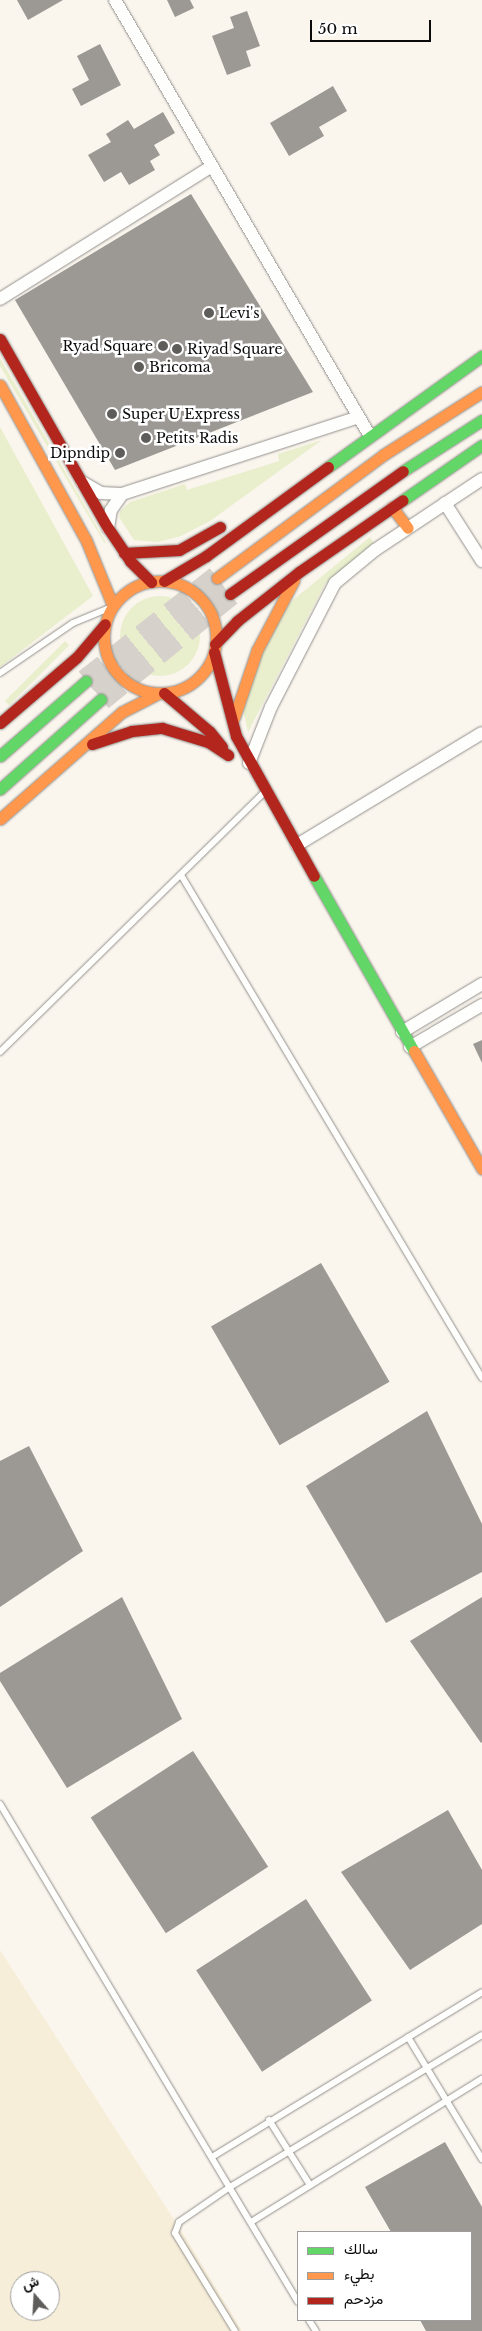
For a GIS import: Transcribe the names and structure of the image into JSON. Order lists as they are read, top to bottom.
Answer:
{
  "places": [
    "Levi's",
    "Ryad Square",
    "Riyad Square",
    "Bricoma",
    "Super U Express",
    "Petits Radis",
    "Dipndip"
  ],
  "legend": ["سالك", "بطيء", "مزدحم"],
  "scale_bar": "50 m",
  "north": "top"
}
